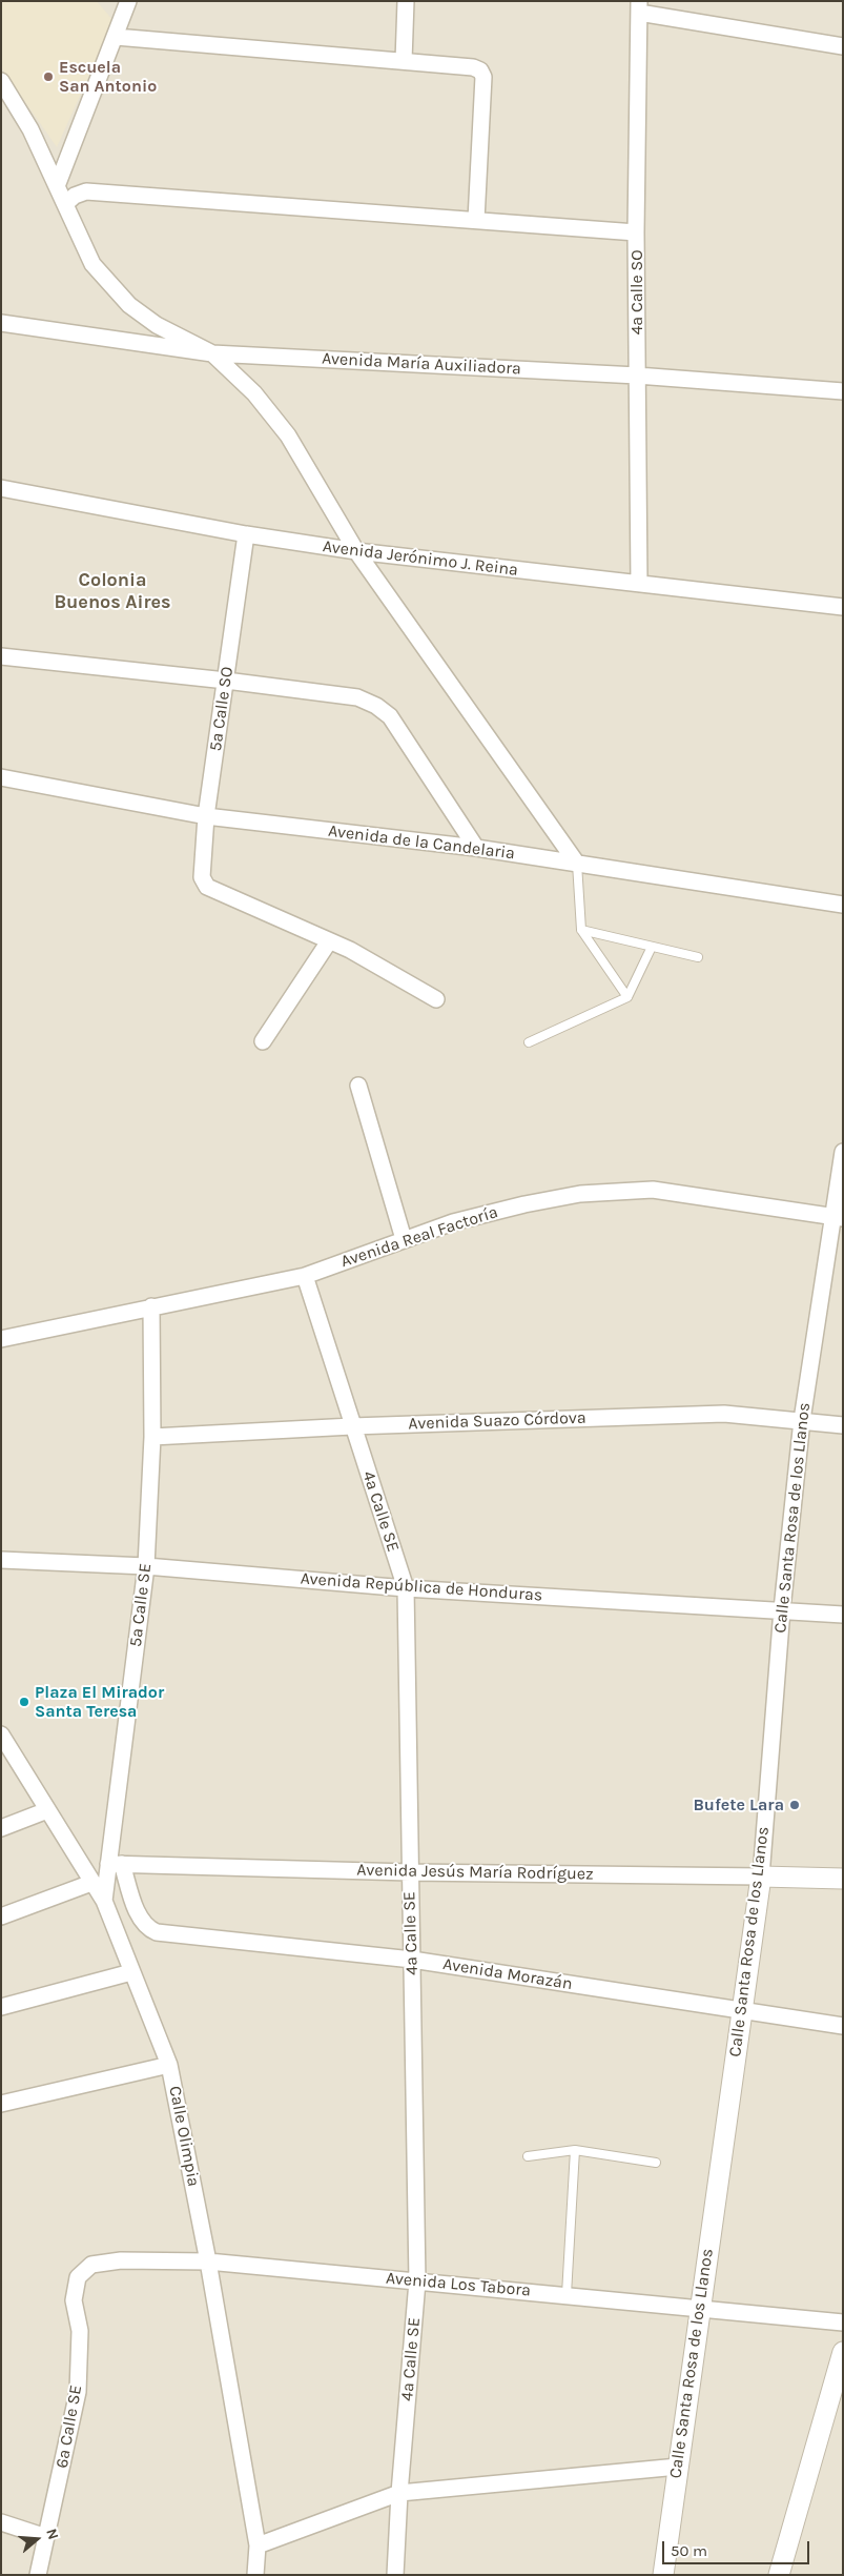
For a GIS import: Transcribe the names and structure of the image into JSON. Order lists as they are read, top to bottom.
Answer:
{
  "streets": {
    "street": [
      "4a Calle SO",
      "Avenida María Auxiliadora",
      "Avenida Jerónimo J. Reina",
      "5a Calle SO",
      "Avenida de la Candelaria",
      "Avenida Real Factoría",
      "Avenida Suazo Córdova",
      "4a Calle SE",
      "Calle Santa Rosa de los Llanos",
      "Avenida República de Honduras",
      "5a Calle SE",
      "Avenida Jesús María Rodríguez",
      "Avenida Morazán",
      "Calle Olimpia",
      "Avenida Los Tabora",
      "6a Calle SE"
    ]
  },
  "crossings": [
    ["4a Calle SO", "Avenida María Auxiliadora"],
    ["4a Calle SO", "Avenida Jerónimo J. Reina"],
    ["Avenida Jerónimo J. Reina", "5a Calle SO"],
    ["5a Calle SO", "Avenida de la Candelaria"],
    ["Avenida Real Factoría", "4a Calle SE"],
    ["Avenida Real Factoría", "Calle Santa Rosa de los Llanos"],
    ["Avenida Real Factoría", "5a Calle SE"],
    ["Avenida Suazo Córdova", "4a Calle SE"],
    ["Avenida Suazo Córdova", "Calle Santa Rosa de los Llanos"],
    ["Avenida Suazo Córdova", "5a Calle SE"],
    ["4a Calle SE", "Avenida República de Honduras"],
    ["4a Calle SE", "Avenida Jesús María Rodríguez"],
    ["4a Calle SE", "Avenida Morazán"],
    ["4a Calle SE", "Avenida Los Tabora"],
    ["Calle Santa Rosa de los Llanos", "Avenida República de Honduras"],
    ["Calle Santa Rosa de los Llanos", "Avenida Jesús María Rodríguez"],
    ["Calle Santa Rosa de los Llanos", "Avenida Morazán"],
    ["Calle Santa Rosa de los Llanos", "Avenida Los Tabora"],
    ["Avenida República de Honduras", "5a Calle SE"],
    ["5a Calle SE", "Avenida Jesús María Rodríguez"],
    ["5a Calle SE", "Avenida Morazán"],
    ["5a Calle SE", "Calle Olimpia"],
    ["Avenida Jesús María Rodríguez", "Avenida Morazán"],
    ["Calle Olimpia", "Avenida Los Tabora"],
    ["Avenida Los Tabora", "6a Calle SE"]
  ],
  "districts": ["Colonia Buenos Aires"],
  "places": ["Escuela San Antonio", "Plaza El Mirador Santa Teresa", "Bufete Lara"],
  "scale_bar": "50 m",
  "north": "right"
}
